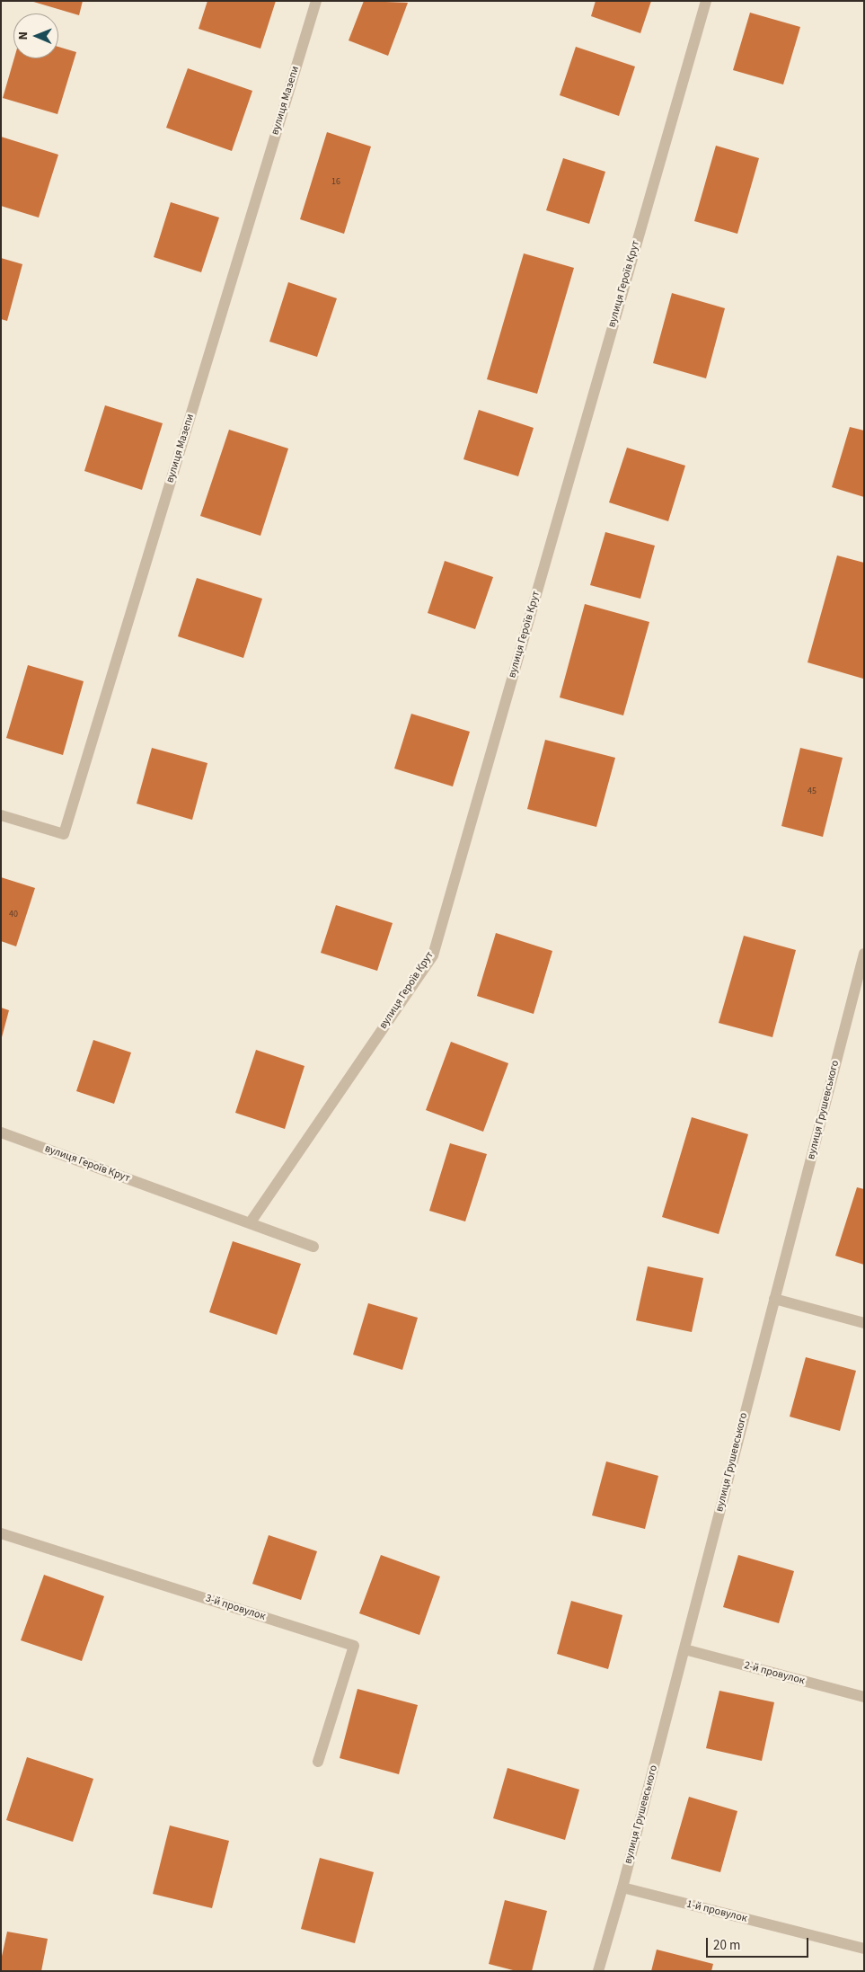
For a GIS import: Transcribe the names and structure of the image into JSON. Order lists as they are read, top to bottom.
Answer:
{
  "streets": {
    "street": [
      "вулиця Мазепи",
      "вулиця Героїв Крут",
      "вулиця Грушевського",
      "3-й провулок",
      "2-й провулок",
      "1-й провулок"
    ]
  },
  "crossings": [
    ["вулиця Грушевського", "2-й провулок"],
    ["вулиця Грушевського", "1-й провулок"]
  ],
  "house_numbers": ["16", "45", "40"],
  "scale_bar": "20 m",
  "north": "left"
}
